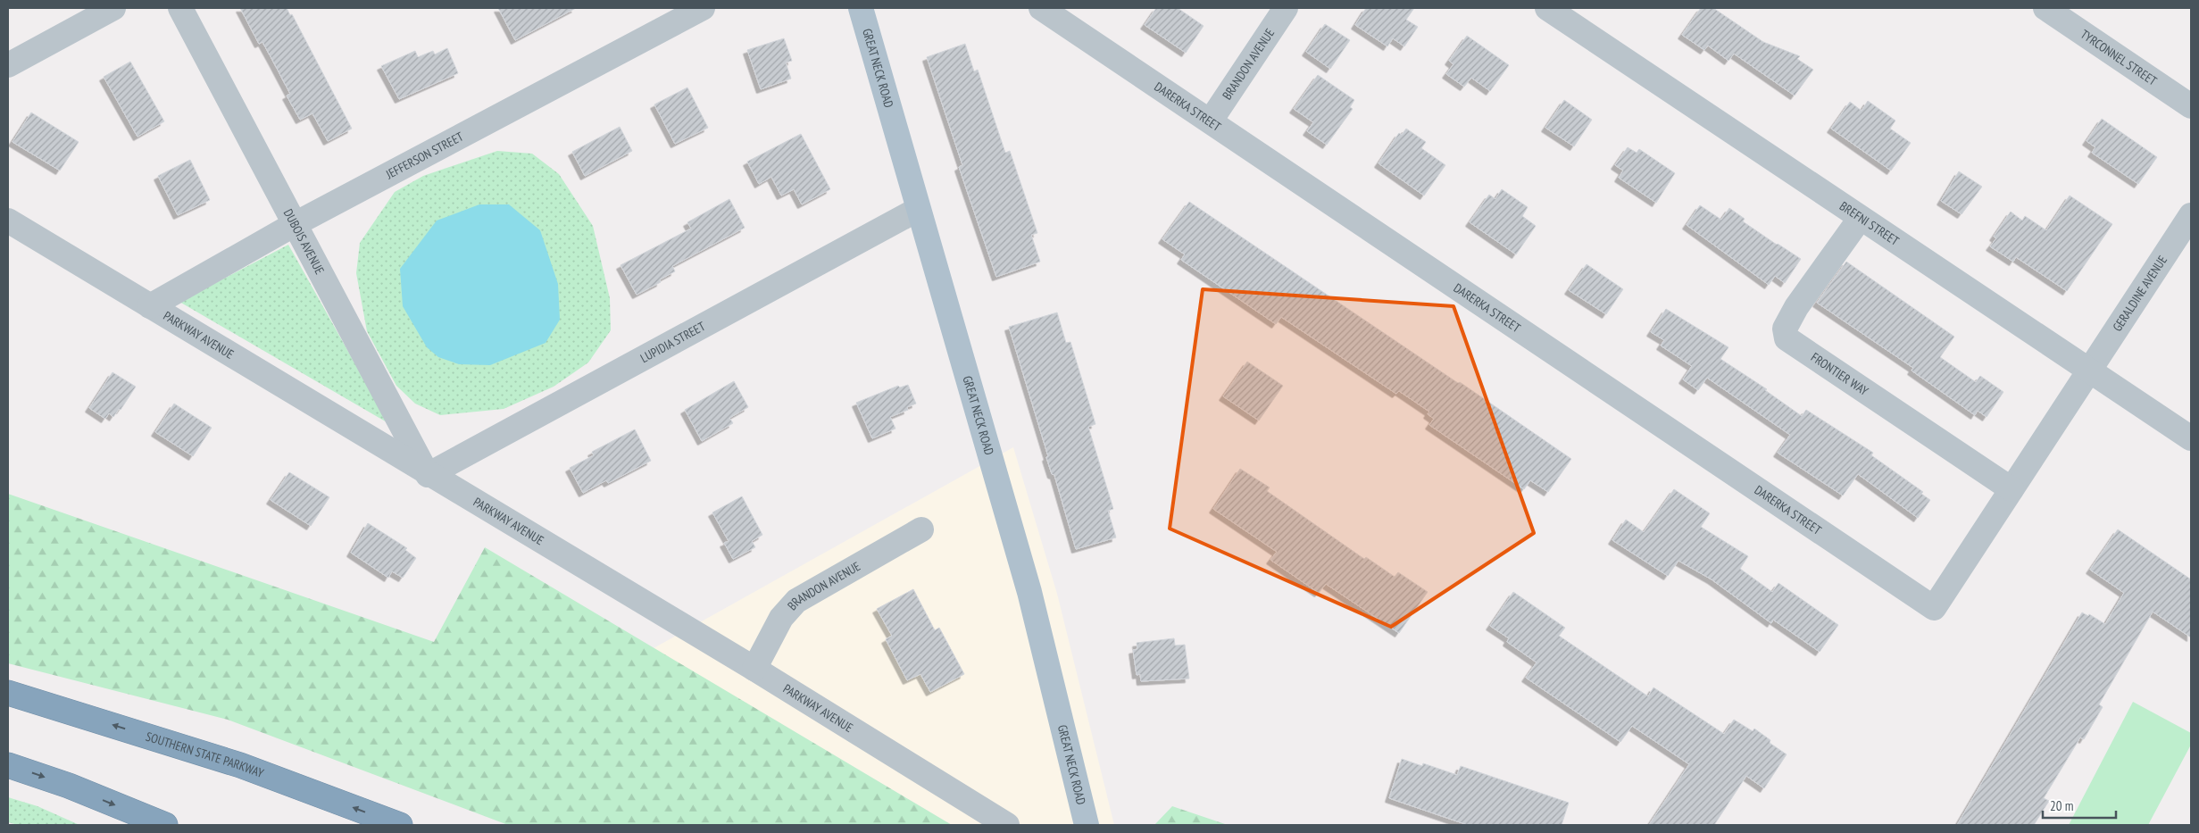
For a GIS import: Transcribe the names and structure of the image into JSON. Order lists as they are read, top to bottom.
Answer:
{
  "streets": {
    "highway": ["SOUTHERN STATE PARKWAY"],
    "main road": ["GREAT NECK ROAD"],
    "street": [
      "TYRCONNEL STREET",
      "BRANDON AVENUE",
      "DARERKA STREET",
      "JEFFERSON STREET",
      "BREFNI STREET",
      "DUBOIS AVENUE",
      "GERALDINE AVENUE",
      "PARKWAY AVENUE",
      "LUPIDIA STREET",
      "FRONTIER WAY"
    ]
  },
  "crossings": [
    ["BRANDON AVENUE", "DARERKA STREET"],
    ["BRANDON AVENUE", "PARKWAY AVENUE"],
    ["GREAT NECK ROAD", "LUPIDIA STREET"],
    ["DARERKA STREET", "FRONTIER WAY"],
    ["JEFFERSON STREET", "DUBOIS AVENUE"],
    ["JEFFERSON STREET", "PARKWAY AVENUE"],
    ["BREFNI STREET", "GERALDINE AVENUE"],
    ["BREFNI STREET", "FRONTIER WAY"],
    ["DUBOIS AVENUE", "PARKWAY AVENUE"],
    ["DUBOIS AVENUE", "LUPIDIA STREET"],
    ["PARKWAY AVENUE", "LUPIDIA STREET"]
  ],
  "scale_bar": "20 m"
}
